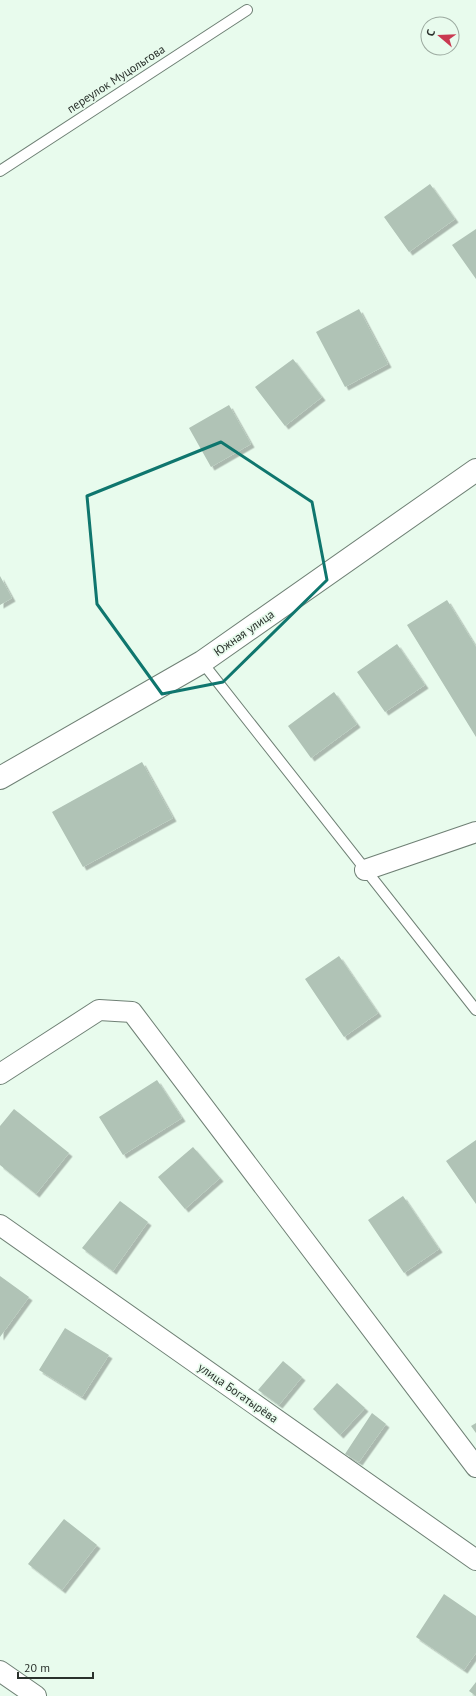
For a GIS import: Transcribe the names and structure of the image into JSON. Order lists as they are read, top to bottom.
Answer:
{
  "streets": {
    "street": ["Южная улица", "улица Богатырёва"],
    "lane": ["переулок Муцольгова"]
  },
  "scale_bar": "20 m",
  "north": "left"
}
